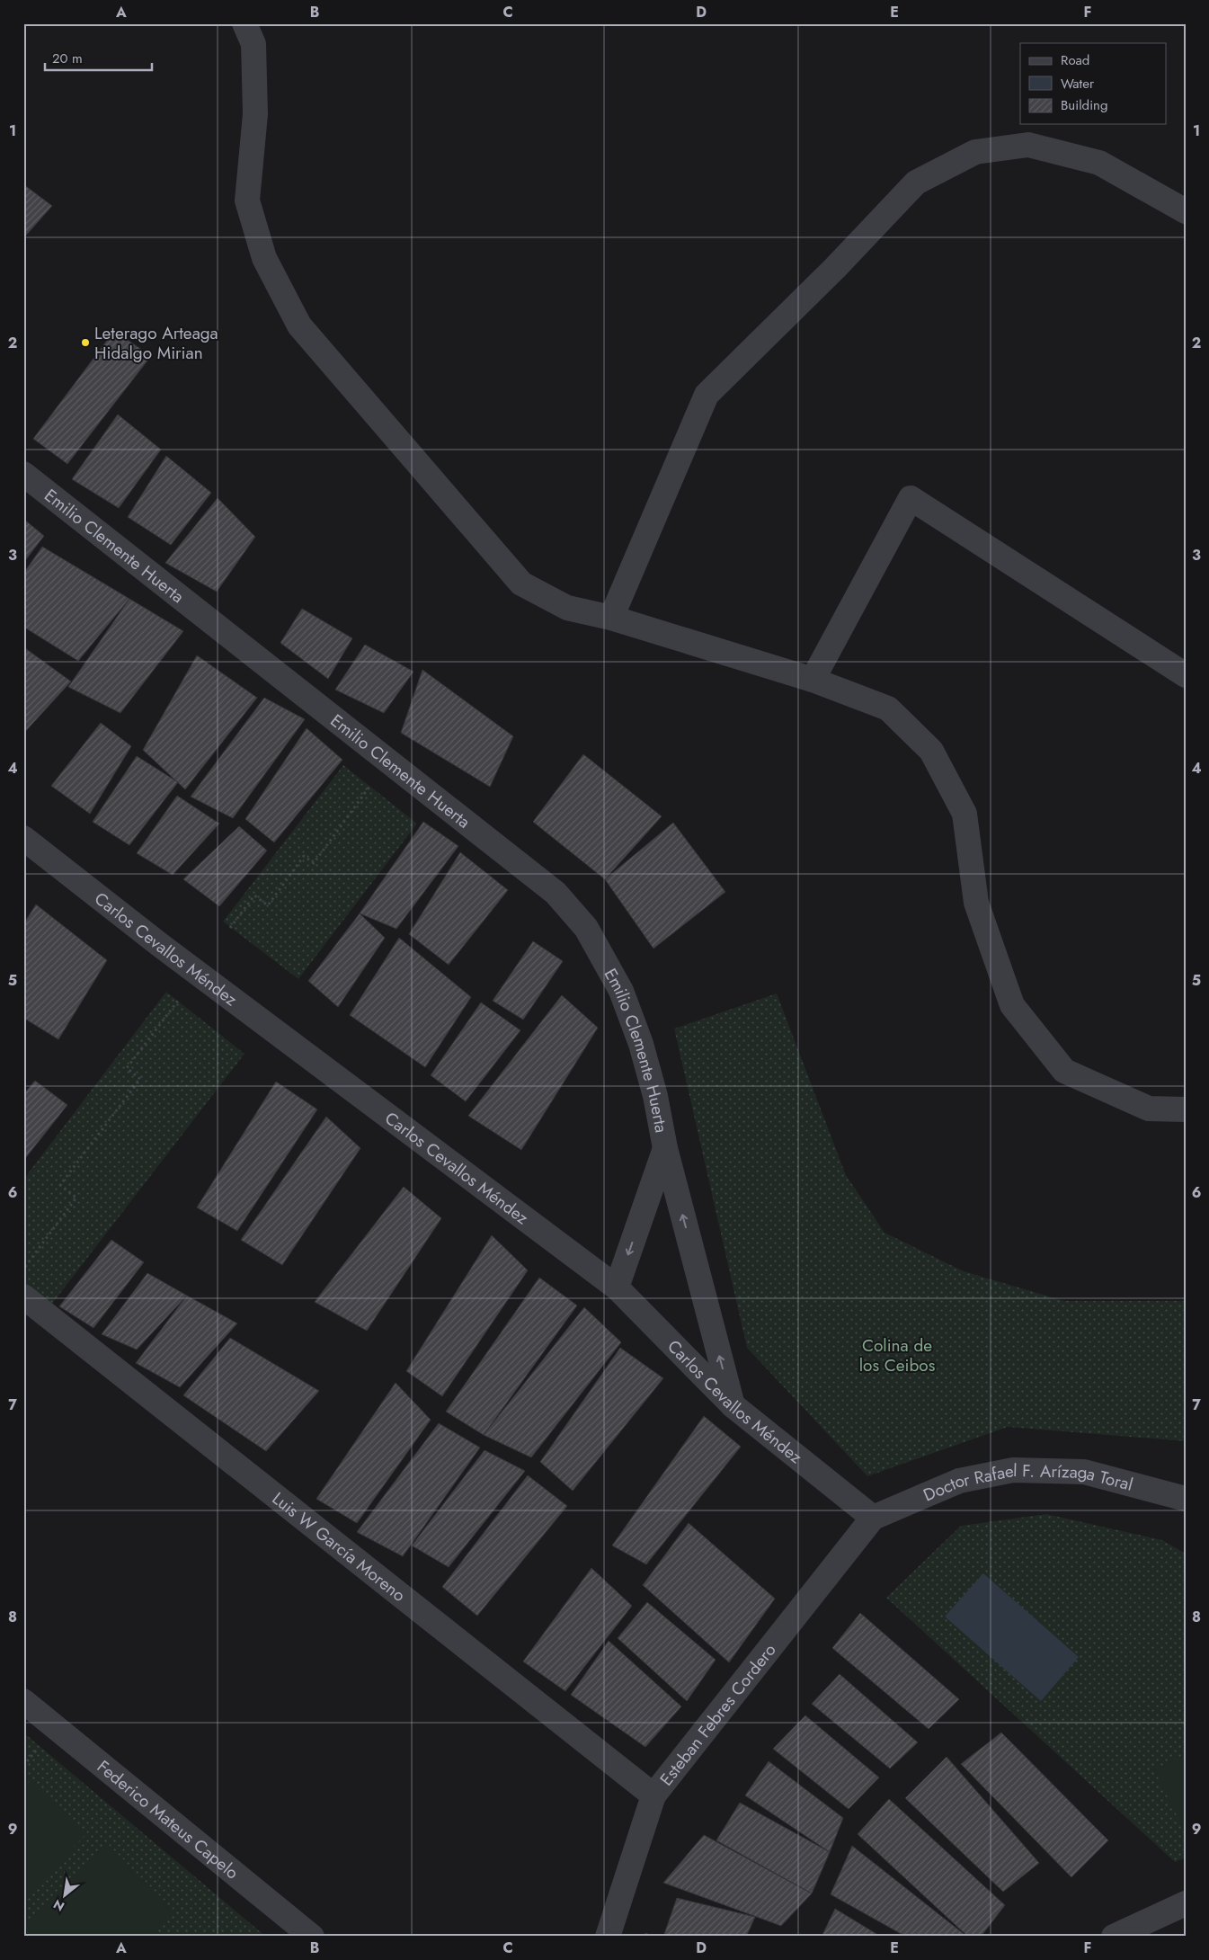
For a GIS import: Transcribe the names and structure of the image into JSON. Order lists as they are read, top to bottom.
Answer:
{
  "streets": {
    "street": [
      "Emilio Clemente Huerta",
      "Carlos Cevallos Méndez",
      "Doctor Rafael F. Arízaga Toral",
      "Luis W García Moreno",
      "Esteban Febres Cordero",
      "Federico Mateus Capelo"
    ]
  },
  "crossings": [
    ["Emilio Clemente Huerta", "Carlos Cevallos Méndez"],
    ["Carlos Cevallos Méndez", "Doctor Rafael F. Arízaga Toral"],
    ["Carlos Cevallos Méndez", "Esteban Febres Cordero"],
    ["Doctor Rafael F. Arízaga Toral", "Esteban Febres Cordero"],
    ["Luis W García Moreno", "Esteban Febres Cordero"]
  ],
  "parks": ["Colina de los Ceibos"],
  "places": ["Leterago Arteaga Hidalgo Mirian"],
  "legend": ["Road", "Water", "Building"],
  "scale_bar": "20 m",
  "north": "bottom left",
  "grid": {
    "columns": [
      "A",
      "B",
      "C",
      "D",
      "E",
      "F"
    ],
    "rows": [
      "1",
      "2",
      "3",
      "4",
      "5",
      "6",
      "7",
      "8",
      "9"
    ]
  }
}
